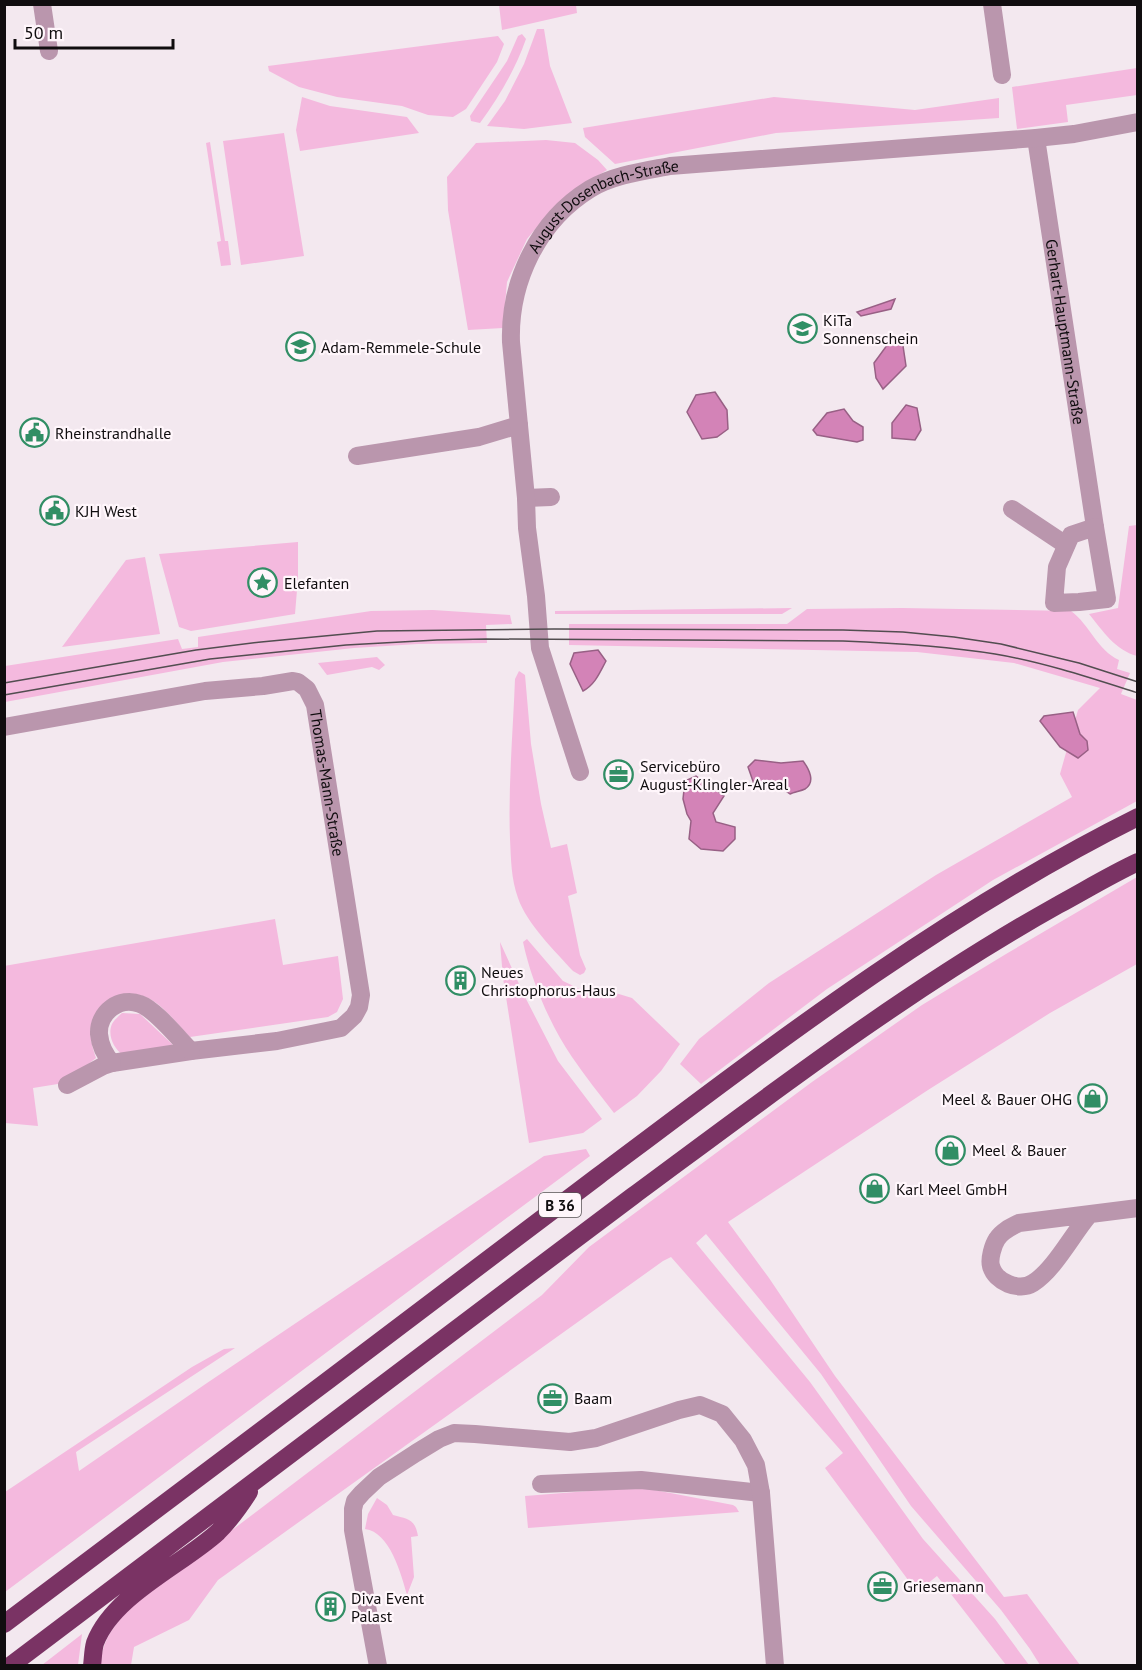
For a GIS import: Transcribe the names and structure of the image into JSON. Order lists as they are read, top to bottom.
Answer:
{
  "streets": {
    "highway": ["B 36"],
    "street": ["August-Dosenbach-Straße", "Gerhart-Hauptmann-Straße", "Thomas-Mann-Straße"]
  },
  "crossings": [
    ["August-Dosenbach-Straße", "Gerhart-Hauptmann-Straße"]
  ],
  "places": {
    "school or university": ["KiTa Sonnenschein", "Adam-Remmele-Schule"],
    "public building": ["Rheinstrandhalle", "KJH West"],
    "place": ["Elefanten"],
    "office": ["Servicebüro August-Klingler-Areal", "Baam", "Griesemann"],
    "building": ["Neues Christophorus-Haus", "Diva Event Palast"],
    "shop": ["Meel & Bauer OHG", "Meel & Bauer", "Karl Meel GmbH"]
  },
  "scale_bar": "50 m"
}
